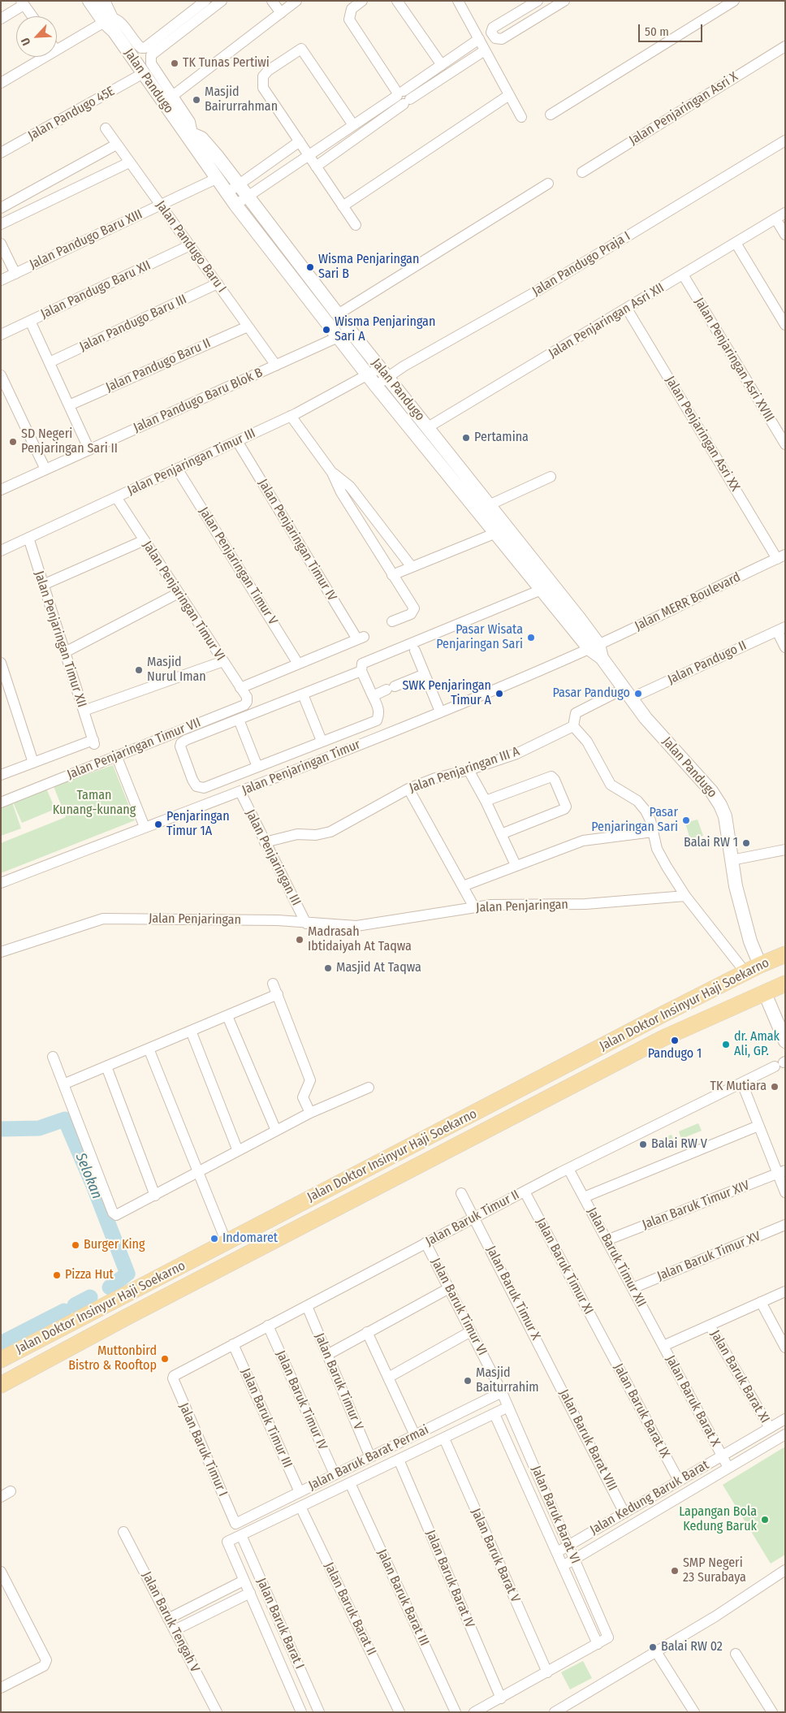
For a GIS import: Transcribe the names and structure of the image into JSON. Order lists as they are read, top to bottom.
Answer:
{
  "streets": {
    "main road": ["Jalan Doktor Insinyur Haji Soekarno"],
    "street": [
      "Jalan Pandugo",
      "Jalan Penjaringan Asri X",
      "Jalan Pandugo 45E",
      "Jalan Pandugo Baru XIII",
      "Jalan Pandugo Baru I",
      "Jalan Pandugo Praja I",
      "Jalan Pandugo Baru XII",
      "Jalan Penjaringan Asri XII",
      "Jalan Pandugo Baru III",
      "Jalan Penjaringan Asri XVIII",
      "Jalan Pandugo Baru II",
      "Jalan Pandugo Baru Blok B",
      "Jalan Penjaringan Asri XX",
      "Jalan Penjaringan Timur III",
      "Jalan Penjaringan Timur IV",
      "Jalan Penjaringan Timur V",
      "Jalan Penjaringan Timur VI",
      "Jalan MERR Boulevard",
      "Jalan Penjaringan Timur XII",
      "Jalan Pandugo II",
      "Jalan Penjaringan Timur VII",
      "Jalan Penjaringan Timur",
      "Jalan Penjaringan III A",
      "Jalan Penjaringan III",
      "Jalan Penjaringan",
      "Jalan Baruk Timur XIV",
      "Jalan Baruk Timur II",
      "Jalan Baruk Timur XV",
      "Jalan Baruk Timur XII",
      "Jalan Baruk Timur XI",
      "Jalan Baruk Timur X",
      "Jalan Baruk Timur VI",
      "Jalan Baruk Barat XI",
      "Jalan Baruk Timur V",
      "Jalan Baruk Timur IV",
      "Jalan Baruk Barat X",
      "Jalan Baruk Barat IX",
      "Jalan Baruk Timur III",
      "Jalan Baruk Barat VIII",
      "Jalan Baruk Timur I",
      "Jalan Baruk Barat Permai",
      "Jalan Kedung Baruk Barat",
      "Jalan Baruk Barat VI",
      "Jalan Baruk Barat V",
      "Jalan Baruk Barat IV",
      "Jalan Baruk Barat III",
      "Jalan Baruk Barat II",
      "Jalan Baruk Tengah V",
      "Jalan Baruk Barat I"
    ]
  },
  "crossings": [
    ["Jalan Pandugo", "Jalan Pandugo 45E"],
    ["Jalan Pandugo", "Jalan Pandugo Baru XIII"],
    ["Jalan Pandugo", "Jalan Pandugo Praja I"],
    ["Jalan Pandugo", "Jalan Penjaringan Asri XII"],
    ["Jalan Pandugo", "Jalan Pandugo Baru Blok B"],
    ["Jalan Pandugo", "Jalan Penjaringan Timur III"],
    ["Jalan Pandugo", "Jalan MERR Boulevard"],
    ["Jalan Pandugo", "Jalan Pandugo II"],
    ["Jalan Pandugo", "Jalan Penjaringan Timur"],
    ["Jalan Pandugo", "Jalan Doktor Insinyur Haji Soekarno"],
    ["Jalan Pandugo Baru XIII", "Jalan Pandugo Baru I"],
    ["Jalan Pandugo Baru I", "Jalan Pandugo Baru XII"],
    ["Jalan Pandugo Baru I", "Jalan Pandugo Baru III"],
    ["Jalan Pandugo Baru I", "Jalan Pandugo Baru II"],
    ["Jalan Pandugo Baru I", "Jalan Pandugo Baru Blok B"],
    ["Jalan Pandugo Praja I", "Jalan Penjaringan Timur III"],
    ["Jalan Penjaringan Asri XII", "Jalan Penjaringan Asri XVIII"],
    ["Jalan Penjaringan Asri XII", "Jalan Penjaringan Asri XX"],
    ["Jalan Penjaringan Asri XX", "Jalan MERR Boulevard"],
    ["Jalan Penjaringan Timur III", "Jalan Penjaringan Timur IV"],
    ["Jalan Penjaringan Timur III", "Jalan Penjaringan Timur V"],
    ["Jalan Penjaringan Timur III", "Jalan Penjaringan Timur VI"],
    ["Jalan Penjaringan Timur III", "Jalan Penjaringan Timur XII"],
    ["Jalan Penjaringan Timur IV", "Jalan Penjaringan Timur V"],
    ["Jalan Penjaringan Timur IV", "Jalan Penjaringan Timur VI"],
    ["Jalan Penjaringan Timur VI", "Jalan Penjaringan Timur VII"],
    ["Jalan MERR Boulevard", "Jalan Penjaringan Timur"],
    ["Jalan Pandugo II", "Jalan Penjaringan III A"],
    ["Jalan Penjaringan Timur", "Jalan Penjaringan III"],
    ["Jalan Penjaringan III A", "Jalan Penjaringan III"],
    ["Jalan Penjaringan III", "Jalan Penjaringan"],
    ["Jalan Baruk Timur XIV", "Jalan Baruk Timur XII"],
    ["Jalan Baruk Timur II", "Jalan Baruk Timur XII"],
    ["Jalan Baruk Timur II", "Jalan Baruk Timur XI"],
    ["Jalan Baruk Timur II", "Jalan Baruk Timur X"],
    ["Jalan Baruk Timur II", "Jalan Baruk Timur VI"],
    ["Jalan Baruk Timur II", "Jalan Baruk Timur V"],
    ["Jalan Baruk Timur II", "Jalan Baruk Timur IV"],
    ["Jalan Baruk Timur II", "Jalan Baruk Timur III"],
    ["Jalan Baruk Timur II", "Jalan Baruk Timur I"],
    ["Jalan Baruk Timur XV", "Jalan Baruk Timur XII"],
    ["Jalan Baruk Timur XII", "Jalan Baruk Barat X"],
    ["Jalan Baruk Timur XI", "Jalan Baruk Barat IX"],
    ["Jalan Baruk Timur X", "Jalan Baruk Barat VIII"],
    ["Jalan Baruk Timur VI", "Jalan Baruk Barat Permai"],
    ["Jalan Baruk Timur VI", "Jalan Baruk Barat VI"],
    ["Jalan Baruk Barat XI", "Jalan Kedung Baruk Barat"],
    ["Jalan Baruk Timur V", "Jalan Baruk Barat Permai"],
    ["Jalan Baruk Timur IV", "Jalan Baruk Barat Permai"],
    ["Jalan Baruk Barat X", "Jalan Kedung Baruk Barat"],
    ["Jalan Baruk Barat IX", "Jalan Kedung Baruk Barat"],
    ["Jalan Baruk Timur III", "Jalan Baruk Barat Permai"],
    ["Jalan Baruk Barat VIII", "Jalan Kedung Baruk Barat"],
    ["Jalan Baruk Timur I", "Jalan Baruk Barat Permai"],
    ["Jalan Baruk Barat Permai", "Jalan Baruk Barat VI"],
    ["Jalan Baruk Barat Permai", "Jalan Baruk Barat V"],
    ["Jalan Baruk Barat Permai", "Jalan Baruk Barat IV"],
    ["Jalan Baruk Barat Permai", "Jalan Baruk Barat III"],
    ["Jalan Baruk Barat Permai", "Jalan Baruk Barat II"],
    ["Jalan Baruk Barat Permai", "Jalan Baruk Barat I"],
    ["Jalan Kedung Baruk Barat", "Jalan Baruk Barat VI"]
  ],
  "water": ["Selokan"],
  "parks": ["Taman Kunang-kunang"],
  "places": [
    "TK Tunas Pertiwi",
    "Masjid Bairurrahman",
    "Wisma Penjaringan Sari B",
    "Wisma Penjaringan Sari A",
    "Pertamina",
    "SD Negeri Penjaringan Sari II",
    "Pasar Wisata Penjaringan Sari",
    "Masjid Nurul Iman",
    "SWK Penjaringan Timur A",
    "Pasar Pandugo",
    "Pasar Penjaringan Sari",
    "Penjaringan Timur 1A",
    "Balai RW 1",
    "Madrasah Ibtidaiyah At Taqwa",
    "Masjid At Taqwa",
    "Pandugo 1",
    "dr. Amak Ali, GP.",
    "TK Mutiara",
    "Balai RW V",
    "Indomaret",
    "Burger King",
    "Pizza Hut",
    "Muttonbird Bistro & Rooftop",
    "Masjid Baiturrahim",
    "Lapangan Bola Kedung Baruk",
    "SMP Negeri 23 Surabaya",
    "Balai RW 02"
  ],
  "scale_bar": "50 m",
  "north": "bottom left"
}
